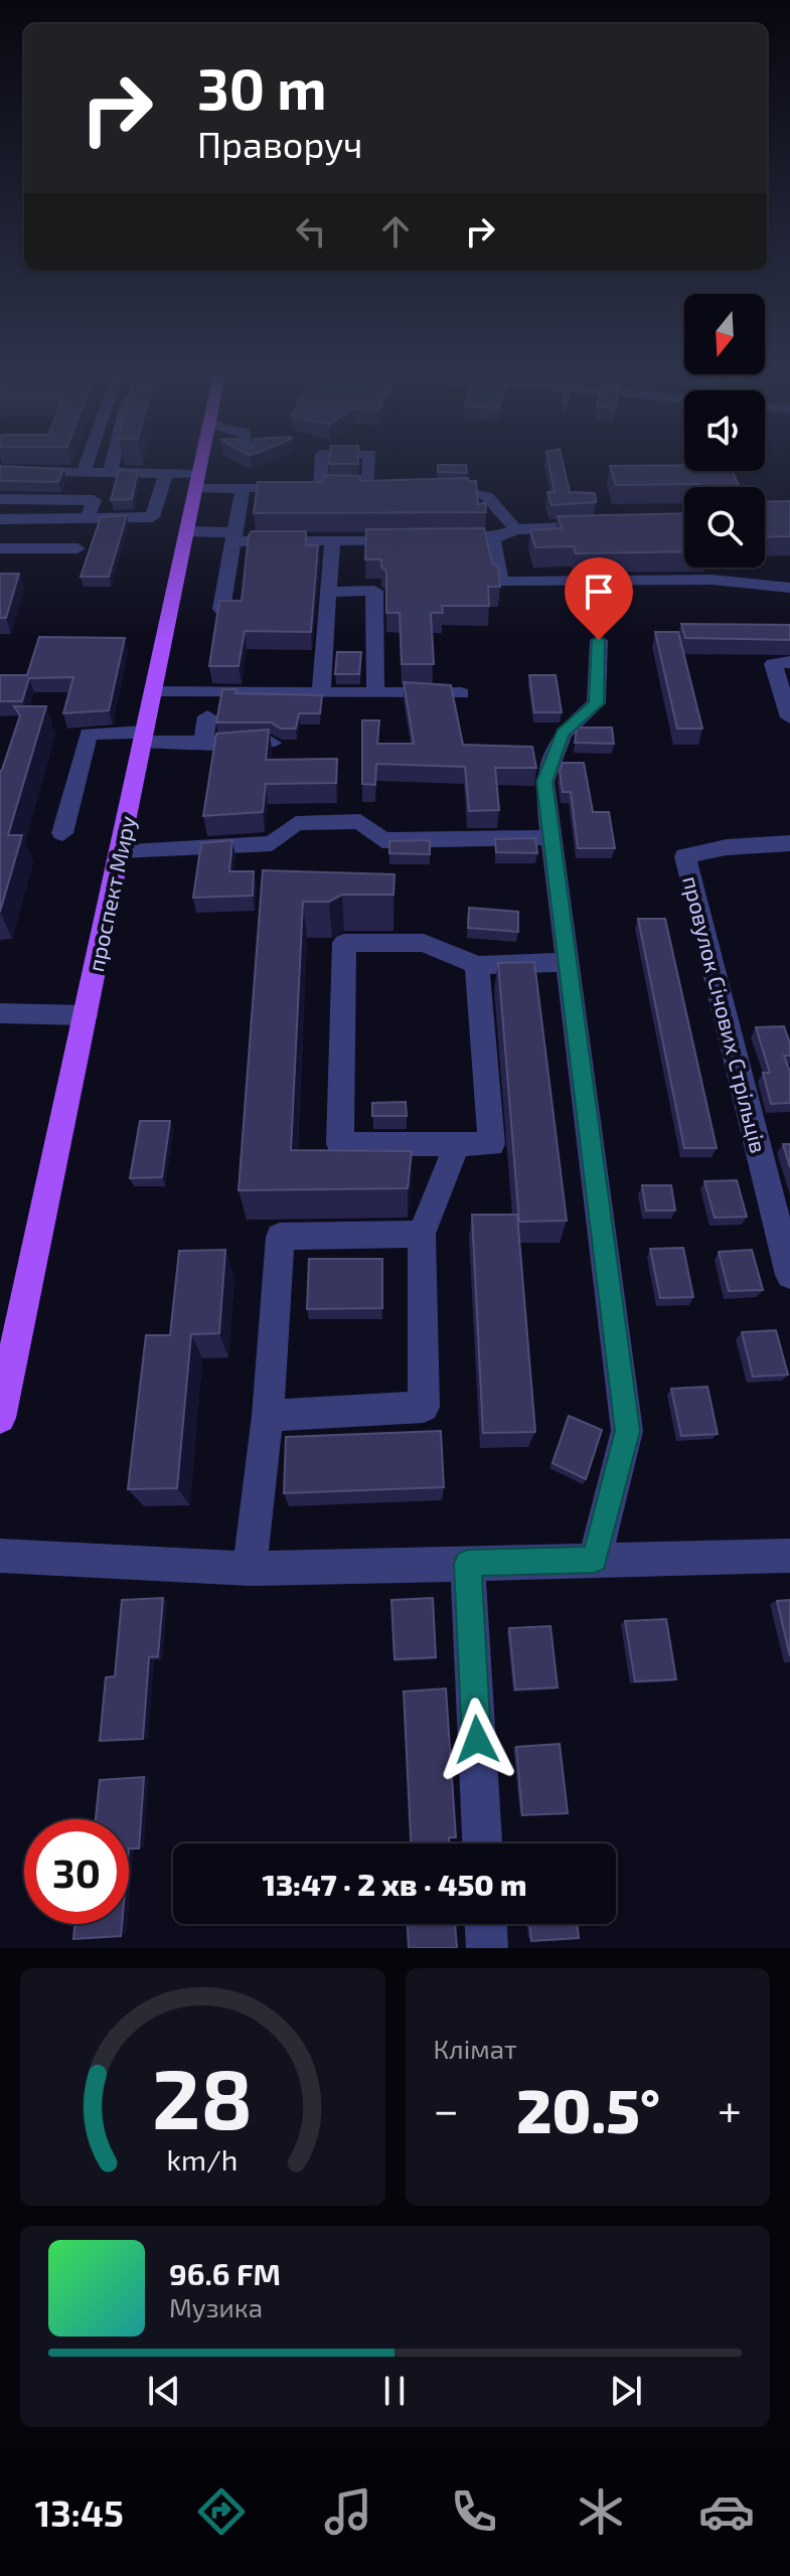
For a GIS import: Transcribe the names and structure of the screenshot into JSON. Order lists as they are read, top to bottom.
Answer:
{
  "streets": {
    "main road": ["проспект Миру"],
    "street": ["провулок Січових Стрільців"]
  },
  "north": "bottom",
  "page": {
    "turn": ["30 m", "Праворуч"],
    "limit": "30",
    "trip": "13:47 · 2 хв · 450 m",
    "tile": "Клімат",
    "heat": ["−", "20.5°", "+"],
    "song": ["96.6 FM", "Музика"],
    "tabs": "13:45",
    "gauge": ["28", "km/h"]
  }
}
